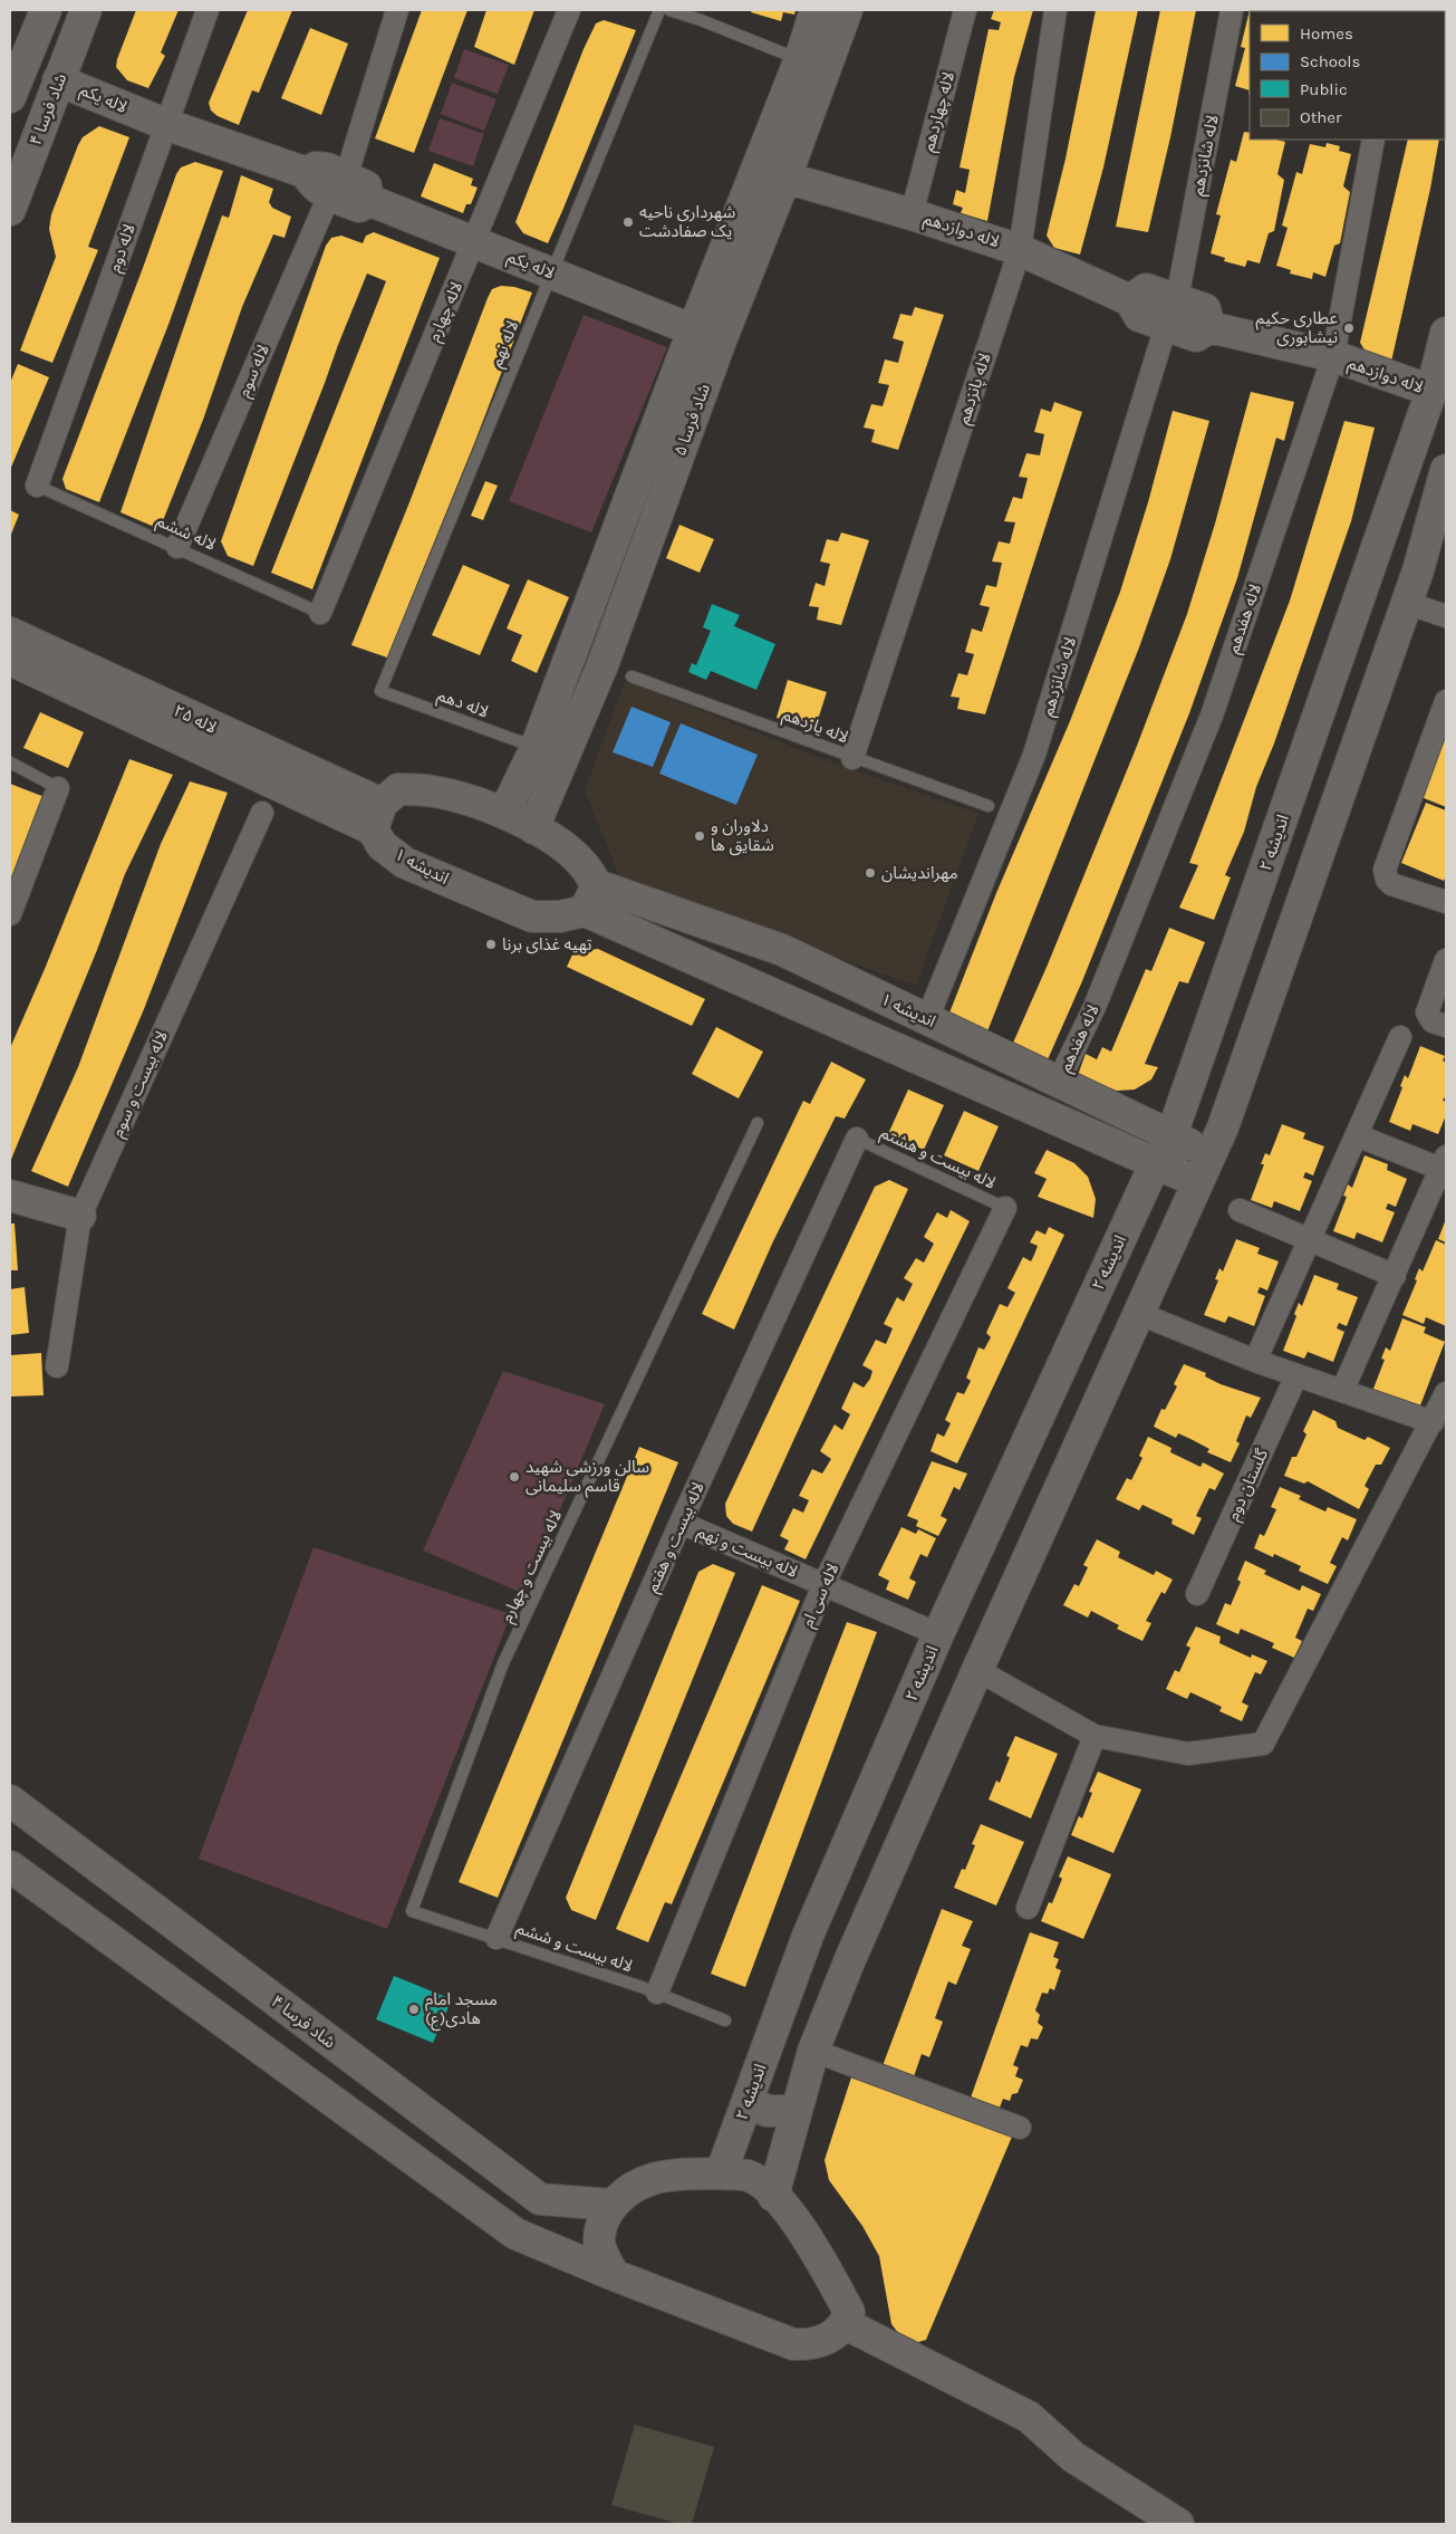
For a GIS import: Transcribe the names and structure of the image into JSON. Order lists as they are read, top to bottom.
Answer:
{
  "streets": {
    "street": [
      "لاله یکم",
      "شاد فرسا ۴",
      "لاله چهاردهم",
      "لاله شانزدهم",
      "لاله دوازدهم",
      "لاله دوم",
      "لاله چهارم",
      "لاله سوم",
      "لاله پانزدهم",
      "شاد فرسا ۵",
      "لاله هفدهم",
      "لاله ۲۵",
      "اندیشه ۲",
      "اندیشه ۱",
      "لاله بیست و سوم",
      "گلستان دوم",
      "لاله بیست و هفتم",
      "لاله بیست و نهم",
      "لاله سی ام"
    ],
    "lane": [
      "لاله نهم",
      "لاله ششم",
      "لاله دهم",
      "لاله یازدهم",
      "لاله بیست و هشتم",
      "لاله بیست و چهارم",
      "لاله بیست و ششم"
    ]
  },
  "crossings": [
    ["لاله یکم", "شاد فرسا ۴"],
    ["لاله یکم", "لاله دوم"],
    ["لاله یکم", "لاله چهارم"],
    ["لاله یکم", "لاله نهم"],
    ["لاله یکم", "لاله سوم"],
    ["لاله یکم", "شاد فرسا ۵"],
    ["لاله چهاردهم", "لاله دوازدهم"],
    ["لاله شانزدهم", "لاله دوازدهم"],
    ["لاله شانزدهم", "اندیشه ۱"],
    ["لاله دوازدهم", "لاله پانزدهم"],
    ["لاله دوازدهم", "شاد فرسا ۵"],
    ["لاله دوازدهم", "لاله هفدهم"],
    ["لاله دوازدهم", "اندیشه ۲"],
    ["لاله دوم", "لاله ششم"],
    ["لاله چهارم", "لاله ششم"],
    ["لاله نهم", "لاله دهم"],
    ["لاله سوم", "لاله ششم"],
    ["لاله پانزدهم", "لاله یازدهم"],
    ["شاد فرسا ۵", "لاله دهم"],
    ["لاله هفدهم", "اندیشه ۱"],
    ["لاله ۲۵", "اندیشه ۱"],
    ["اندیشه ۲", "اندیشه ۱"],
    ["اندیشه ۲", "لاله بیست و نهم"],
    ["لاله بیست و هشتم", "لاله بیست و هفتم"],
    ["لاله بیست و هشتم", "لاله سی ام"],
    ["لاله بیست و هفتم", "لاله بیست و نهم"],
    ["لاله بیست و هفتم", "لاله بیست و ششم"],
    ["لاله بیست و نهم", "لاله سی ام"],
    ["لاله بیست و چهارم", "لاله بیست و ششم"],
    ["لاله سی ام", "لاله بیست و ششم"]
  ],
  "places": [
    "شهرداری ناحیه یک صفادشت",
    "عطاری حکیم نیشابوری",
    "دلاوران و شقایق ها",
    "مهراندیشان",
    "تهیه غذای برنا",
    "سالن ورزشی شهید قاسم سلیمانی",
    "مسجد امام هادی(ع)"
  ],
  "legend": [
    "Homes",
    "Schools",
    "Public",
    "Other"
  ]
}
